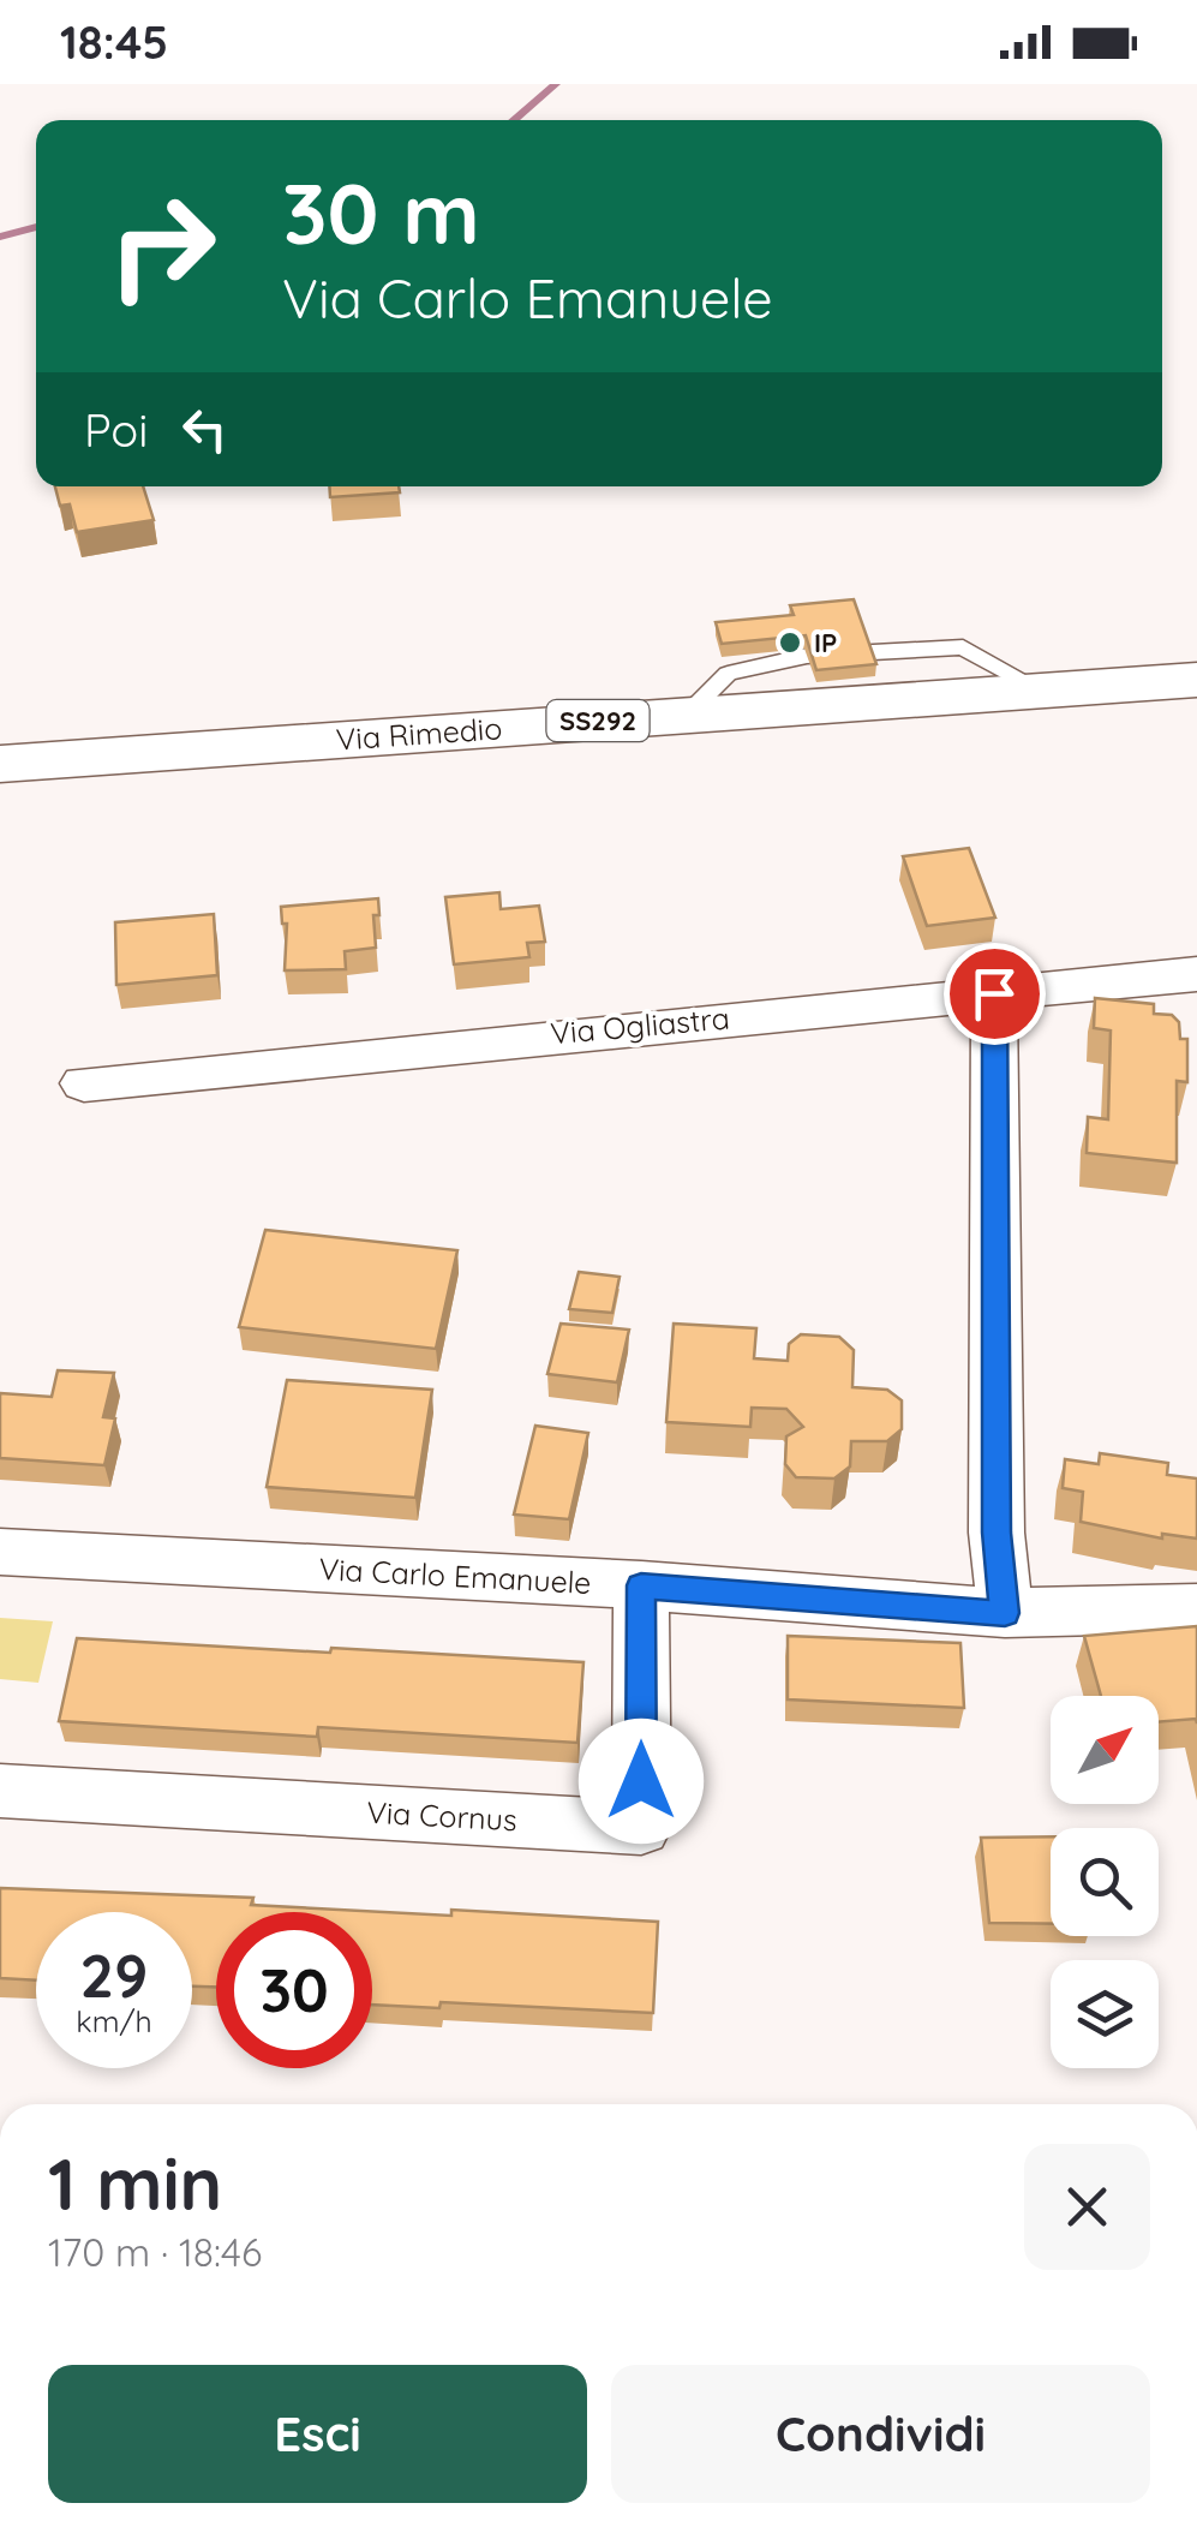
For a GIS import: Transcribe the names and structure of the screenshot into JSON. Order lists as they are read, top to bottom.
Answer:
{
  "streets": {
    "main road": ["SS292", "Via Rimedio"],
    "street": ["Via Ogliastra", "Via Carlo Emanuele", "Via Cornus"]
  },
  "crossings": [
    ["Via Carlo Emanuele", "Via Cornus"]
  ],
  "places": ["IP"],
  "north": "top right",
  "page": {
    "status": "18:45",
    "turn": ["30 m", "Via Carlo Emanuele"],
    "then": "Poi",
    "speed": "29 km/h",
    "limit": "30",
    "heading": ["1 min", "170 m · 18:46"],
    "buttons": ["Esci", "Condividi"]
  }
}
